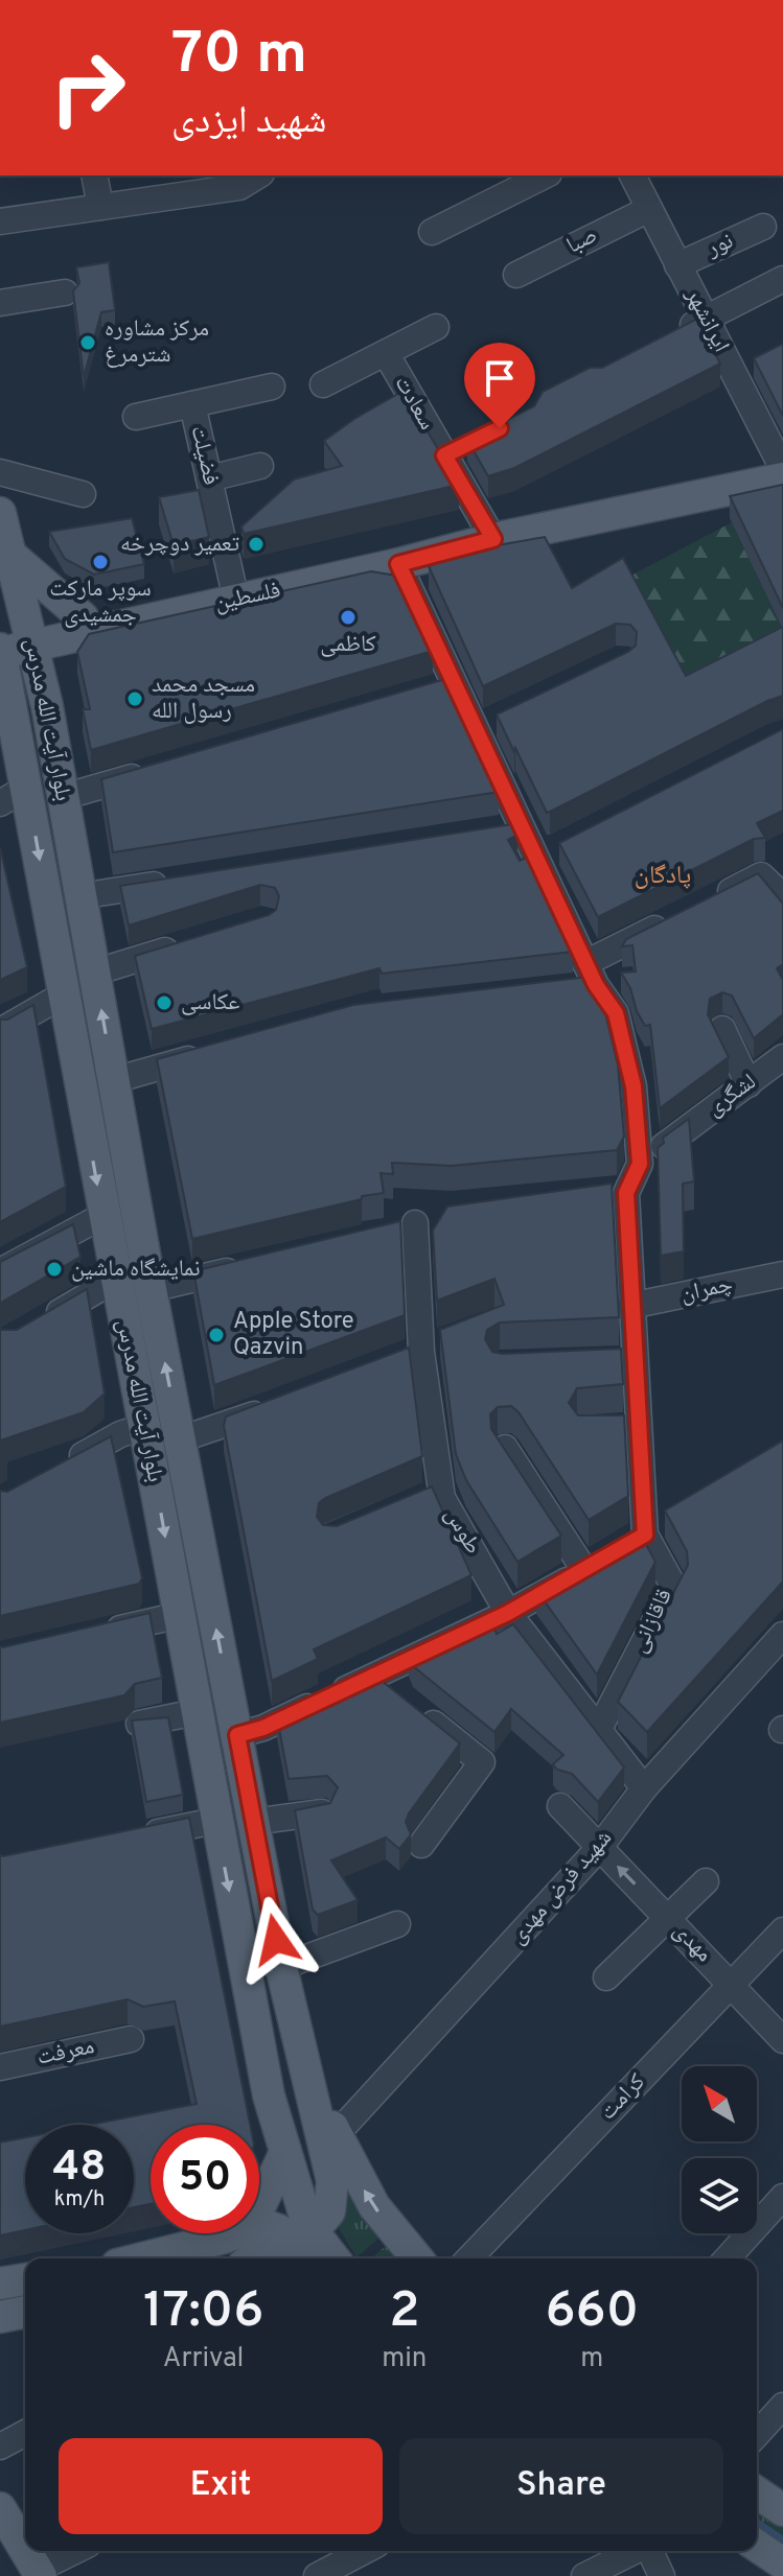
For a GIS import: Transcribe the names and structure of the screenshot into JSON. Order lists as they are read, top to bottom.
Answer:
{
  "streets": {
    "main road": ["فلسطین", "بلوار آیت الله مدرس"],
    "street": [
      "صبا",
      "نور",
      "ایرانشهر",
      "سعادت",
      "فضیلت",
      "لشگری",
      "چمران",
      "طوس",
      "قاقازانی",
      "شهید فرض مهدی",
      "مهدی",
      "معرفت",
      "کرامت"
    ]
  },
  "crossings": [
    ["صبا", "ایرانشهر"],
    ["نور", "ایرانشهر"],
    ["سعادت", "فلسطین"],
    ["فضیلت", "فلسطین"],
    ["فلسطین", "بلوار آیت الله مدرس"],
    ["فلسطین", "قاقازانی"],
    ["بلوار آیت الله مدرس", "شهید فرض مهدی"],
    ["لشگری", "قاقازانی"],
    ["چمران", "قاقازانی"],
    ["طوس", "قاقازانی"],
    ["طوس", "شهید فرض مهدی"],
    ["شهید فرض مهدی", "مهدی"],
    ["مهدی", "کرامت"]
  ],
  "districts": ["پادگان"],
  "places": [
    "مرکز مشاوره شترمرغ",
    "تعمیر دوچرخه",
    "سوپر مارکت جمشیدی",
    "کاظمی",
    "مسجد محمد رسول الله",
    "عکاسی",
    "نمایشگاه ماشین",
    "Apple Store Qazvin"
  ],
  "north": "top left",
  "page": {
    "turn": ["70 m", "شهید ایزدی"],
    "speed": "48 km/h",
    "limit": "50",
    "eta": [
      "17:06",
      "Arrival",
      "2",
      "min",
      "660",
      "m"
    ],
    "buttons": ["Exit", "Share"]
  }
}
